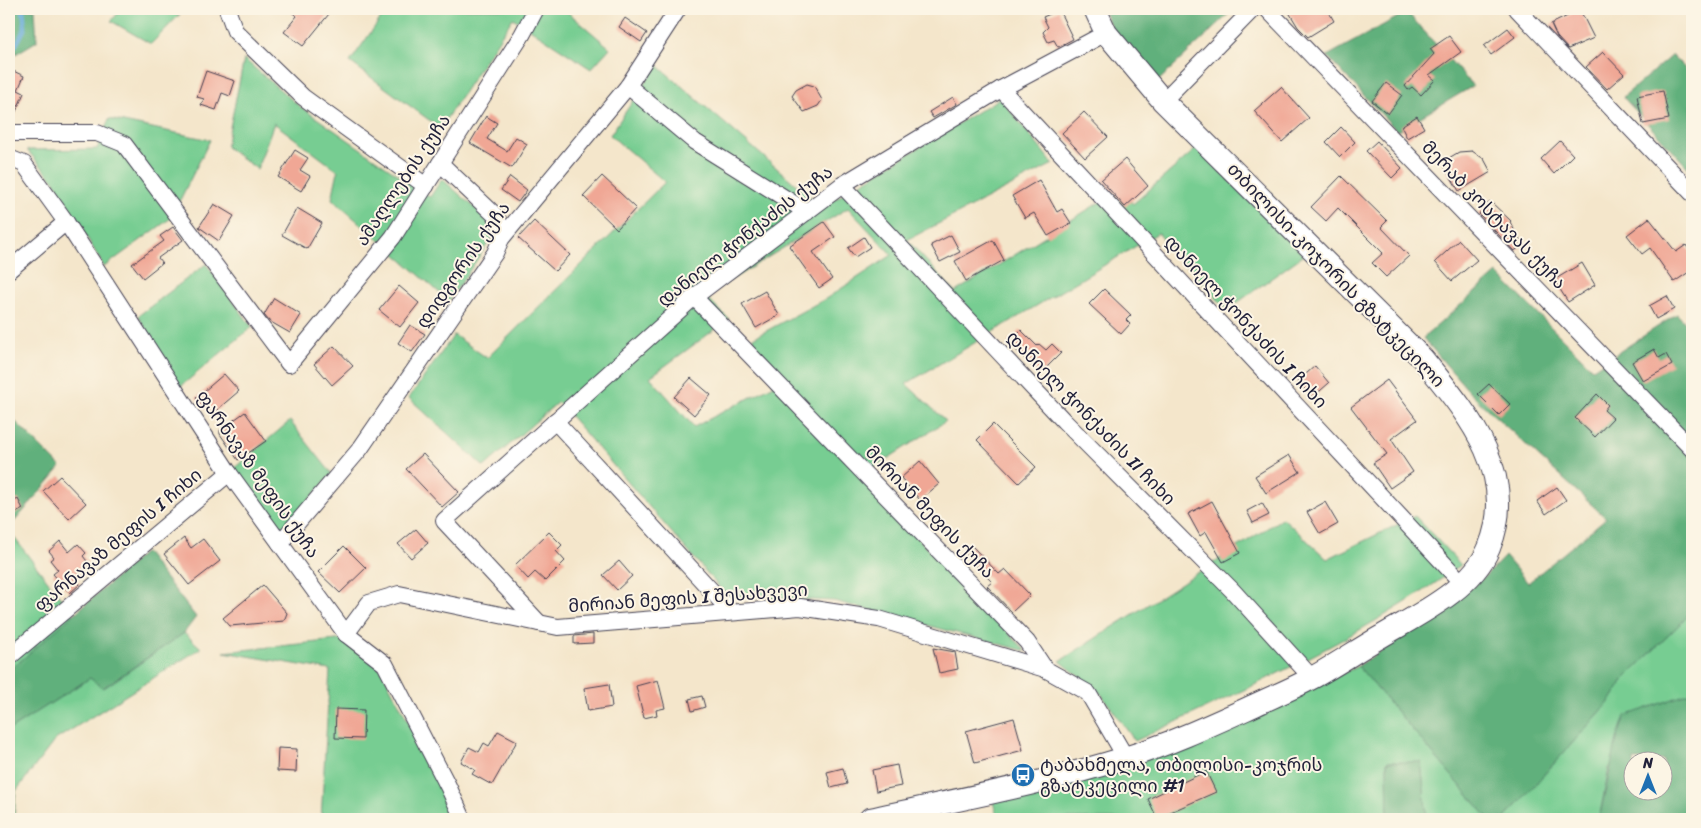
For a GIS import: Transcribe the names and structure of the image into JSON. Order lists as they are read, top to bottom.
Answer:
{
  "streets": {
    "main road": ["თბილისი-კოჯორის გზატკეცილი"],
    "street": [
      "ამაღლების ქუჩა",
      "მერაბ კოსტავას ქუჩა",
      "დანიელ ჭონქაძის ქუჩა",
      "დიდგორის ქუჩა",
      "დანიელ ჭონქაძის I ჩიხი",
      "დანიელ ჭონქაძის II ჩიხი",
      "ფარნავაზ მეფის ქუჩა",
      "მირიან მეფის ქუჩა",
      "ფარნავაზ მეფის I ჩიხი",
      "მირიან მეფის I შესახვევი"
    ]
  },
  "crossings": [
    ["დანიელ ჭონქაძის ქუჩა", "თბილისი-კოჯორის გზატკეცილი"],
    ["დანიელ ჭონქაძის ქუჩა", "დანიელ ჭონქაძის I ჩიხი"],
    ["დანიელ ჭონქაძის ქუჩა", "დანიელ ჭონქაძის II ჩიხი"],
    ["დანიელ ჭონქაძის ქუჩა", "მირიან მეფის ქუჩა"],
    ["დანიელ ჭონქაძის ქუჩა", "მირიან მეფის I შესახვევი"],
    ["დიდგორის ქუჩა", "ფარნავაზ მეფის ქუჩა"],
    ["თბილისი-კოჯორის გზატკეცილი", "დანიელ ჭონქაძის I ჩიხი"],
    ["თბილისი-კოჯორის გზატკეცილი", "დანიელ ჭონქაძის II ჩიხი"],
    ["თბილისი-კოჯორის გზატკეცილი", "მირიან მეფის ქუჩა"],
    ["ფარნავაზ მეფის ქუჩა", "ფარნავაზ მეფის I ჩიხი"],
    ["ფარნავაზ მეფის ქუჩა", "მირიან მეფის I შესახვევი"],
    ["მირიან მეფის ქუჩა", "მირიან მეფის I შესახვევი"]
  ],
  "places": {
    "bus stop": ["ტაბახმელა, თბილისი-კოჯრის გზატკეცილი #1"]
  },
  "north": "top"
}
